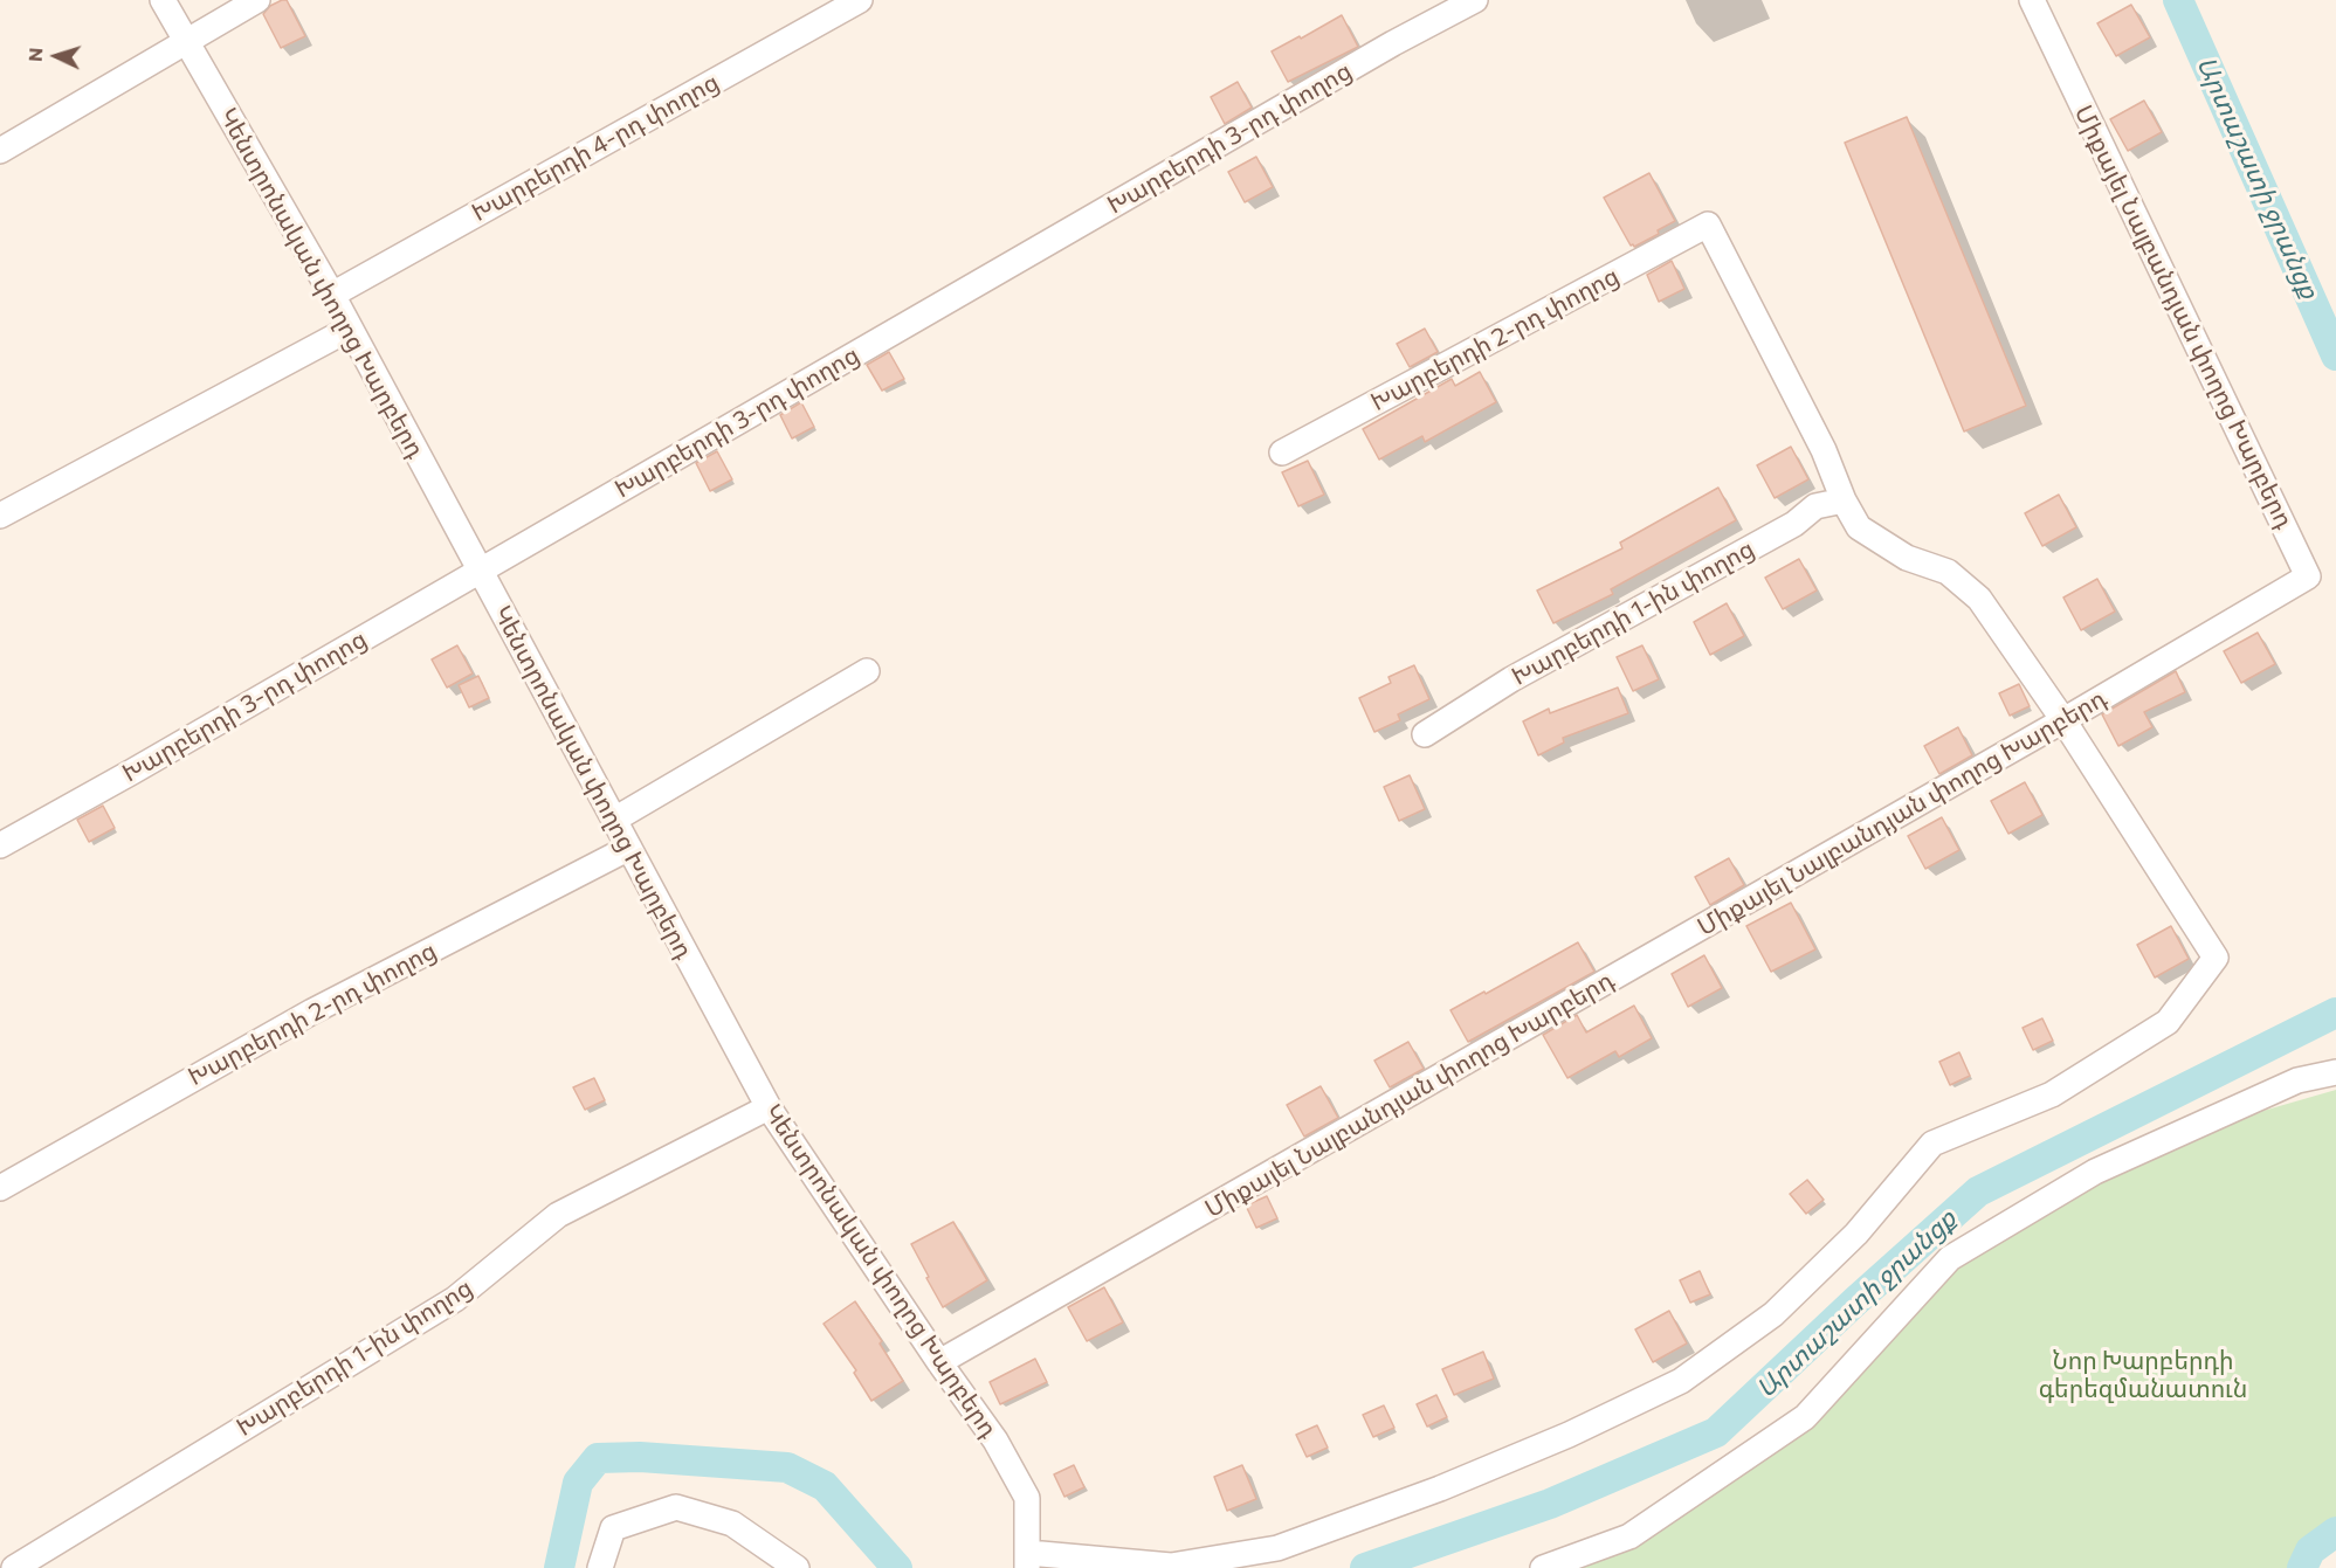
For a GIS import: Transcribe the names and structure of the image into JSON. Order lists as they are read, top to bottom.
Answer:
{
  "streets": {
    "street": [
      "Խարբերդի 3-րդ փողոց",
      "Խարբերդի 4-րդ փողոց",
      "Կենտրոնական փողոց Խարբերդ",
      "Միքայել Նալբանդյան փողոց Խարբերդ",
      "Խարբերդի 2-րդ փողոց",
      "Խարբերդի 1-ին փողոց"
    ]
  },
  "crossings": [
    ["Խարբերդի 3-րդ փողոց", "Կենտրոնական փողոց Խարբերդ"],
    ["Խարբերդի 4-րդ փողոց", "Կենտրոնական փողոց Խարբերդ"],
    ["Կենտրոնական փողոց Խարբերդ", "Միքայել Նալբանդյան փողոց Խարբերդ"],
    ["Կենտրոնական փողոց Խարբերդ", "Խարբերդի 2-րդ փողոց"],
    ["Կենտրոնական փողոց Խարբերդ", "Խարբերդի 1-ին փողոց"],
    ["Խարբերդի 2-րդ փողոց", "Խարբերդի 1-ին փողոց"]
  ],
  "water": ["Արտաշատի ջրանցք"],
  "parks": ["Նոր Խարբերդի գերեզմանատուն"],
  "north": "left"
}
